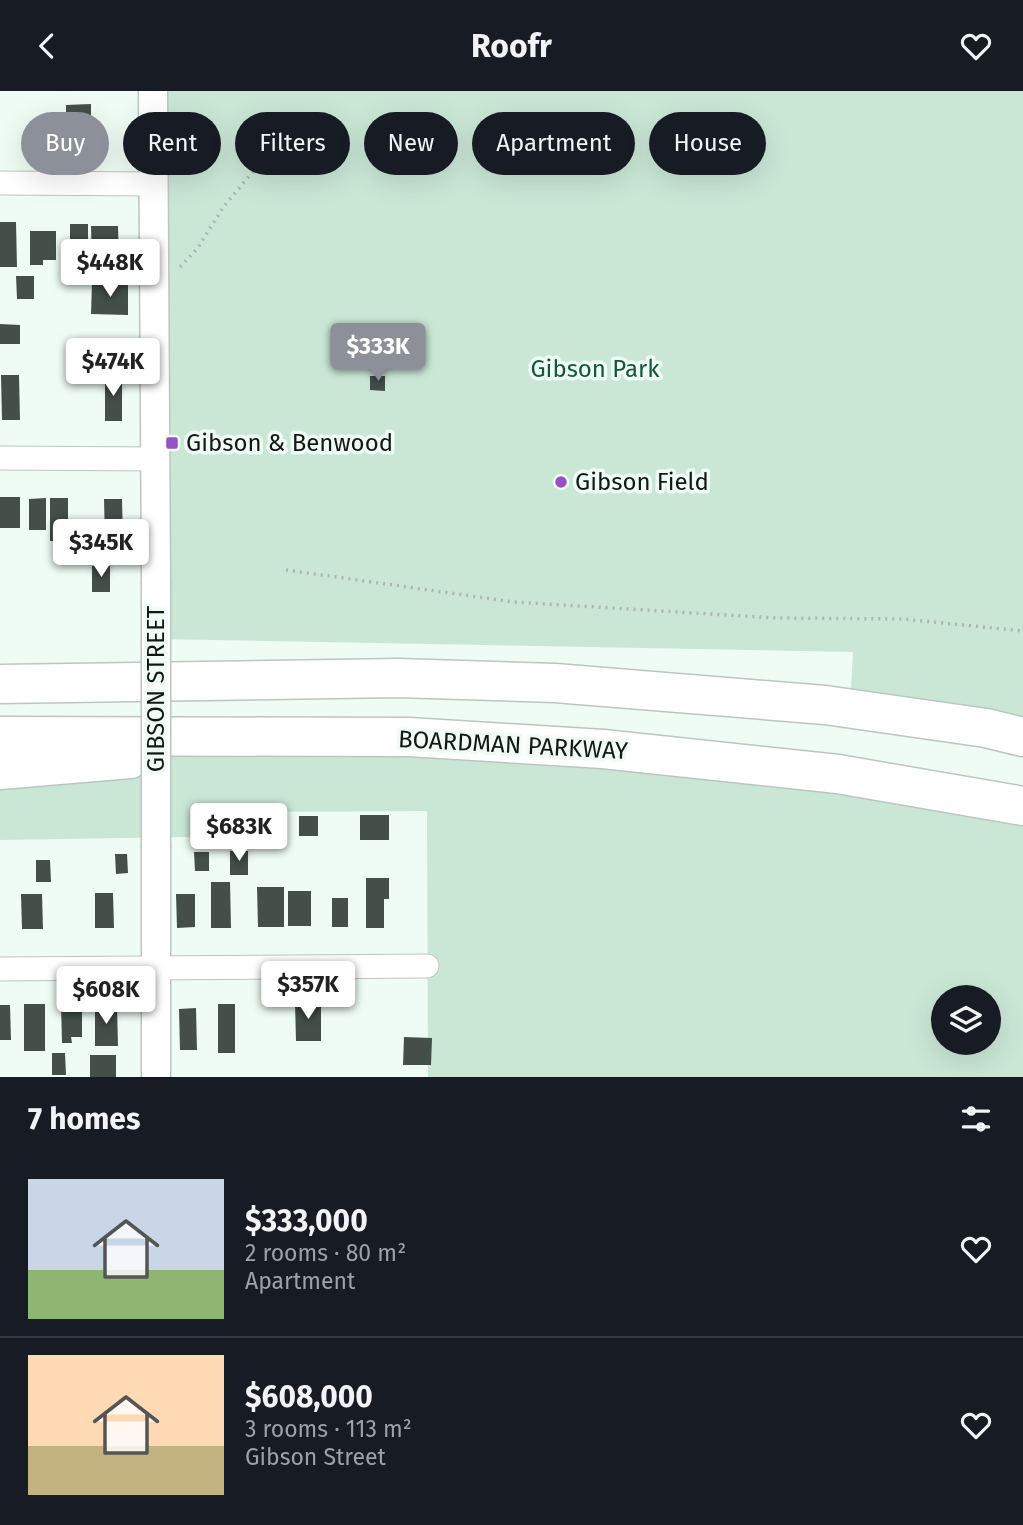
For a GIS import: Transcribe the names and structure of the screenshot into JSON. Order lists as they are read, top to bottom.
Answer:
{
  "streets": {
    "highway": ["BOARDMAN PARKWAY"],
    "street": ["GIBSON STREET"]
  },
  "parks": ["Gibson Park"],
  "places": {
    "transit": ["Gibson & Benwood"],
    "other": ["Gibson Field"]
  },
  "page": {
    "header": "Roofr",
    "chip": [
      "Buy",
      "Rent",
      "Filters",
      "New",
      "Apartment",
      "House"
    ],
    "price": [
      "$448K",
      "$333K",
      "$474K",
      "$345K",
      "$683K",
      "$357K",
      "$608K"
    ],
    "heading": "7 homes",
    "list": [
      {
        "name": "$333,000",
        "note": "2 rooms · 80 m² · Apartment"
      },
      {
        "name": "$608,000",
        "note": "3 rooms · 113 m² · Gibson Street"
      }
    ]
  }
}
